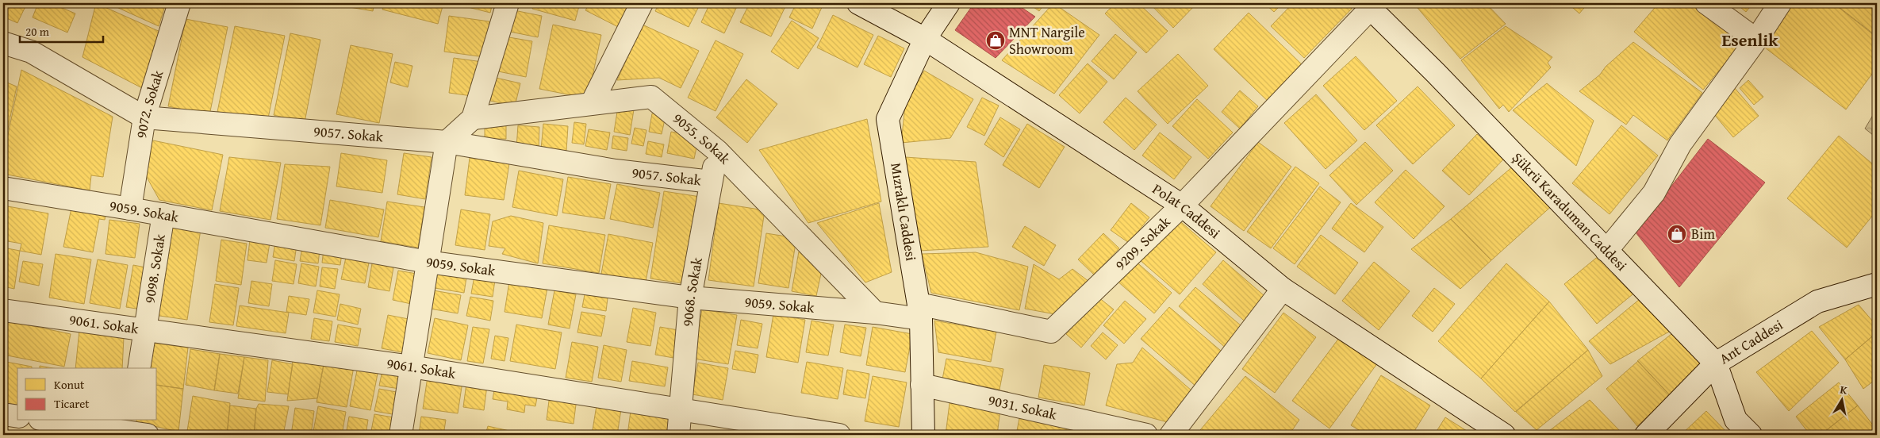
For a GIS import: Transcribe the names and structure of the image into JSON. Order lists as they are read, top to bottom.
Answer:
{
  "streets": {
    "street": [
      "9072. Sokak",
      "9057. Sokak",
      "9055. Sokak",
      "9059. Sokak",
      "Mızraklı Caddesi",
      "Polat Caddesi",
      "Şükrü Karaduman Caddesi",
      "9209. Sokak",
      "9098. Sokak",
      "9068. Sokak",
      "9061. Sokak",
      "Ant Caddesi",
      "9031. Sokak"
    ]
  },
  "crossings": [
    ["9072. Sokak", "9057. Sokak"],
    ["9072. Sokak", "9059. Sokak"],
    ["9057. Sokak", "9068. Sokak"],
    ["9055. Sokak", "9059. Sokak"],
    ["9055. Sokak", "9068. Sokak"],
    ["9059. Sokak", "Mızraklı Caddesi"],
    ["9059. Sokak", "9209. Sokak"],
    ["9059. Sokak", "9098. Sokak"],
    ["9059. Sokak", "9068. Sokak"],
    ["Mızraklı Caddesi", "Polat Caddesi"],
    ["Mızraklı Caddesi", "9209. Sokak"],
    ["Mızraklı Caddesi", "9031. Sokak"],
    ["Polat Caddesi", "9209. Sokak"],
    ["Şükrü Karaduman Caddesi", "9209. Sokak"],
    ["Şükrü Karaduman Caddesi", "Ant Caddesi"],
    ["9098. Sokak", "9061. Sokak"],
    ["9068. Sokak", "9061. Sokak"]
  ],
  "districts": ["Esenlik"],
  "places": {
    "shop": ["MNT Nargile Showroom", "Bim"]
  },
  "legend": ["Konut", "Ticaret"],
  "scale_bar": "20 m",
  "north": "top"
}
